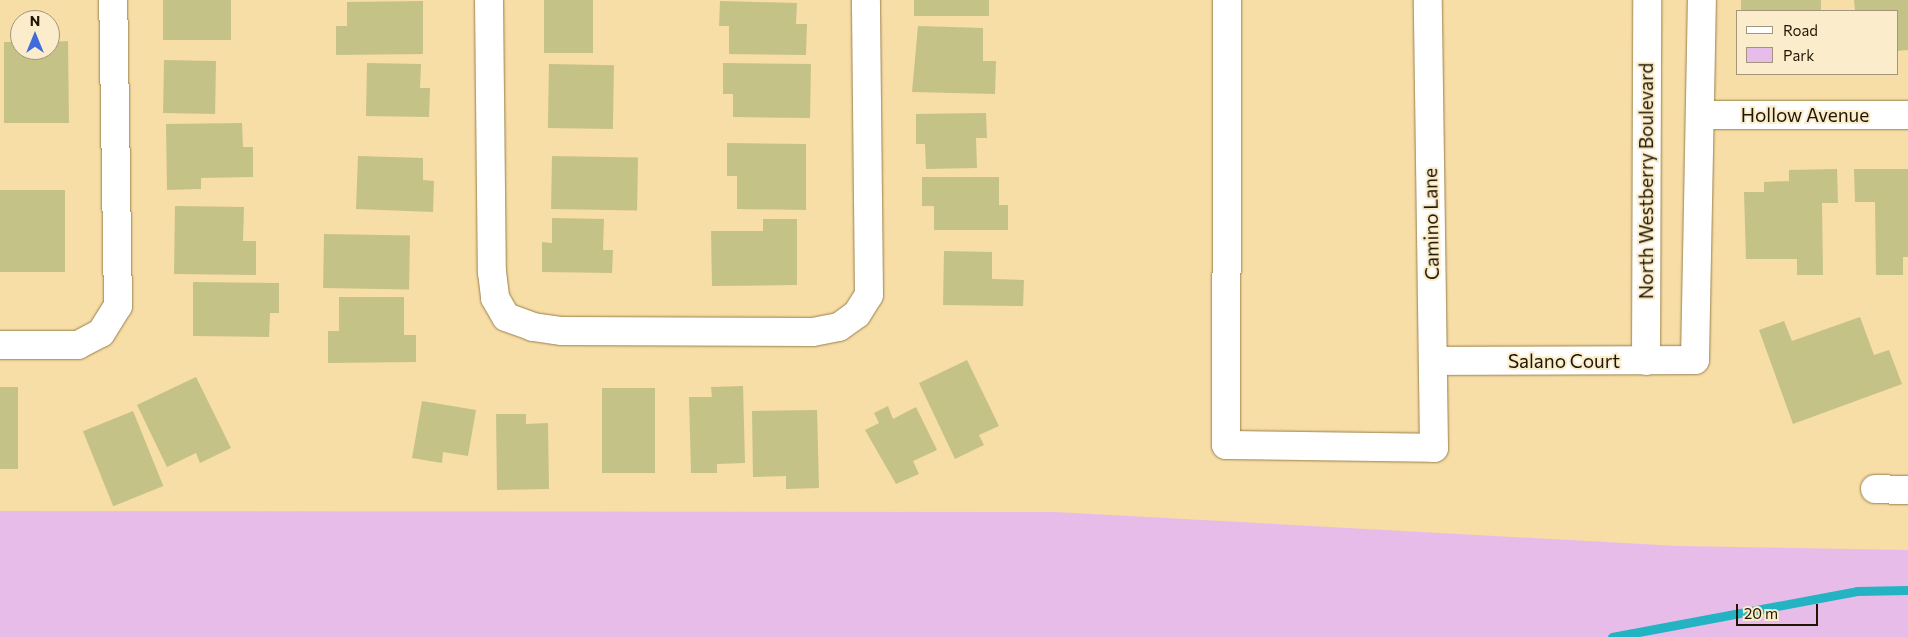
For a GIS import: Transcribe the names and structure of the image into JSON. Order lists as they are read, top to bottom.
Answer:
{
  "streets": {
    "street": [
      "Hollow Avenue",
      "North Westberry Boulevard",
      "Camino Lane",
      "Salano Court"
    ]
  },
  "crossings": [
    ["Hollow Avenue", "Salano Court"],
    ["North Westberry Boulevard", "Salano Court"],
    ["Camino Lane", "Salano Court"]
  ],
  "legend": ["Road", "Park"],
  "scale_bar": "20 m",
  "north": "top"
}
